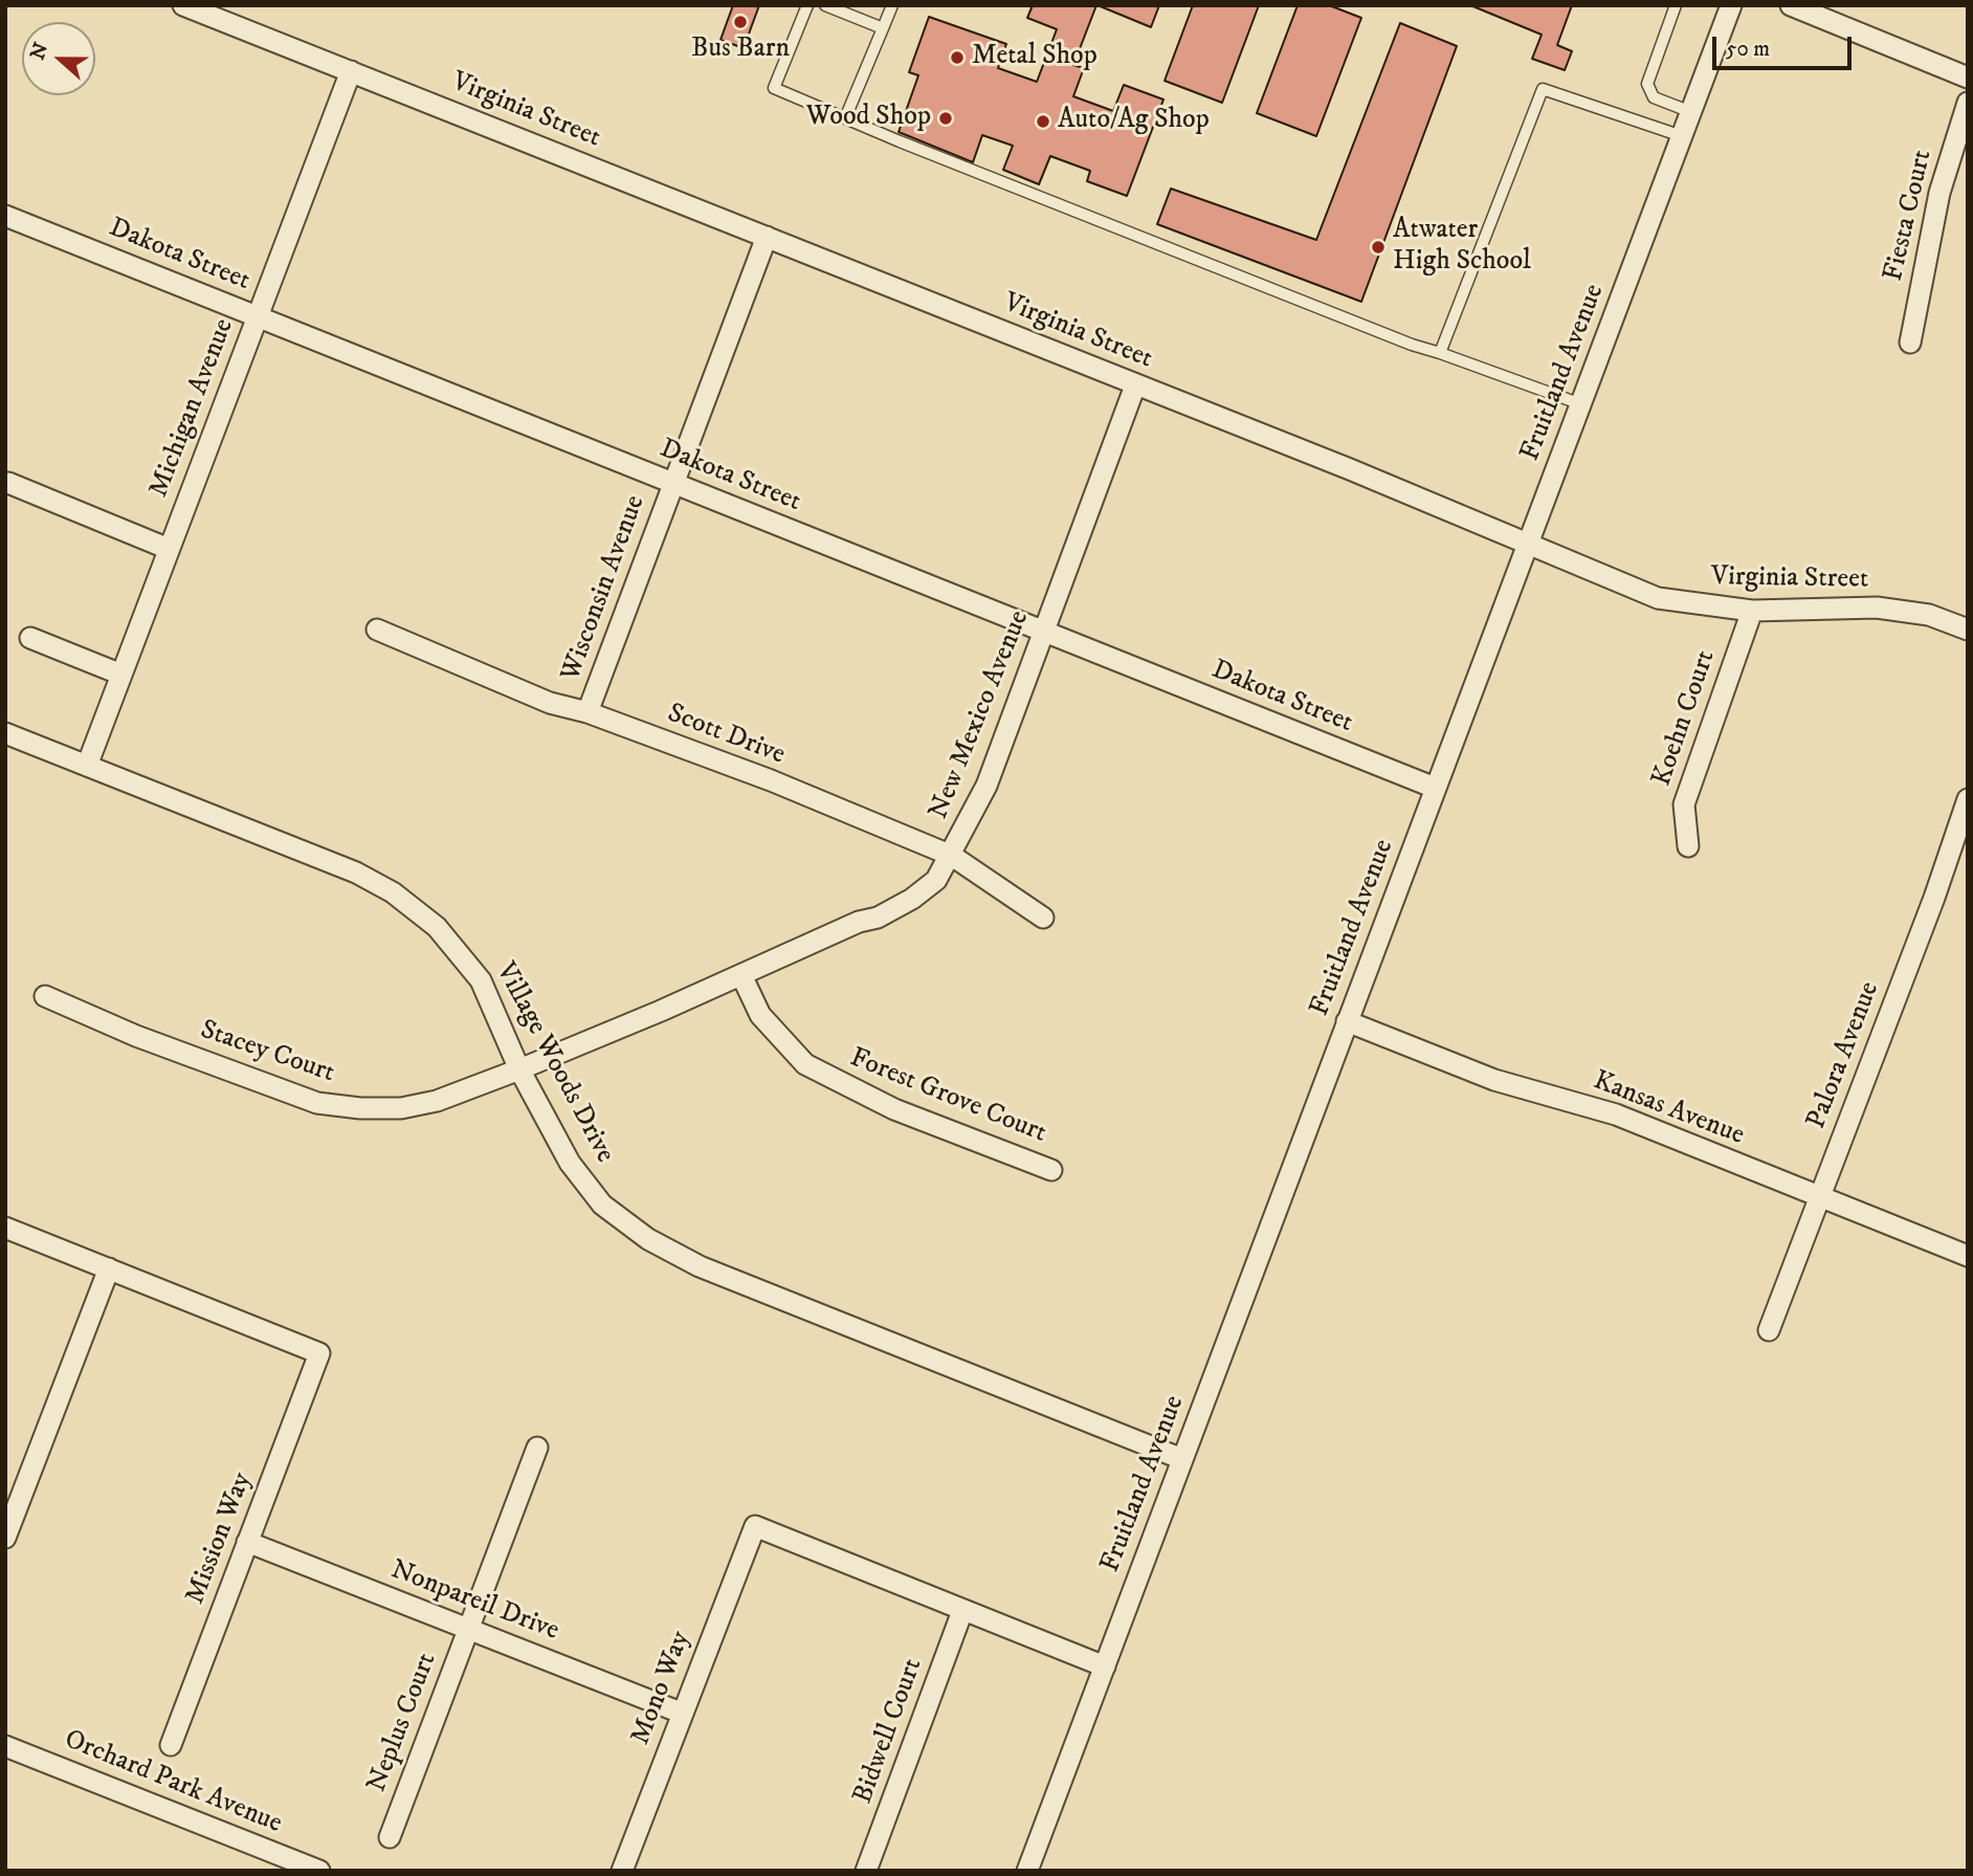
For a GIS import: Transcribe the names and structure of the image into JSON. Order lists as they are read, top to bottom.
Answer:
{
  "streets": {
    "street": [
      "Virginia Street",
      "Fiesta Court",
      "Dakota Street",
      "Fruitland Avenue",
      "Michigan Avenue",
      "Wisconsin Avenue",
      "New Mexico Avenue",
      "Koehn Court",
      "Scott Drive",
      "Stacey Court",
      "Palora Avenue",
      "Village Woods Drive",
      "Forest Grove Court",
      "Kansas Avenue",
      "Mission Way",
      "Nonpareil Drive",
      "Mono Way",
      "Neplus Court",
      "Bidwell Court",
      "Orchard Park Avenue"
    ]
  },
  "crossings": [
    ["Virginia Street", "Fruitland Avenue"],
    ["Virginia Street", "Michigan Avenue"],
    ["Virginia Street", "Wisconsin Avenue"],
    ["Virginia Street", "New Mexico Avenue"],
    ["Virginia Street", "Koehn Court"],
    ["Dakota Street", "Fruitland Avenue"],
    ["Dakota Street", "Michigan Avenue"],
    ["Dakota Street", "Wisconsin Avenue"],
    ["Dakota Street", "New Mexico Avenue"],
    ["Fruitland Avenue", "Village Woods Drive"],
    ["Fruitland Avenue", "Kansas Avenue"],
    ["Michigan Avenue", "Village Woods Drive"],
    ["Wisconsin Avenue", "Scott Drive"],
    ["New Mexico Avenue", "Scott Drive"],
    ["New Mexico Avenue", "Stacey Court"],
    ["New Mexico Avenue", "Village Woods Drive"],
    ["New Mexico Avenue", "Forest Grove Court"],
    ["Stacey Court", "Village Woods Drive"],
    ["Palora Avenue", "Kansas Avenue"],
    ["Mission Way", "Nonpareil Drive"],
    ["Nonpareil Drive", "Mono Way"],
    ["Nonpareil Drive", "Neplus Court"],
    ["Mono Way", "Bidwell Court"]
  ],
  "places": [
    "Bus Barn",
    "Metal Shop",
    "Wood Shop",
    "Auto/Ag Shop",
    "Atwater High School"
  ],
  "scale_bar": "50 m",
  "north": "left"
}
